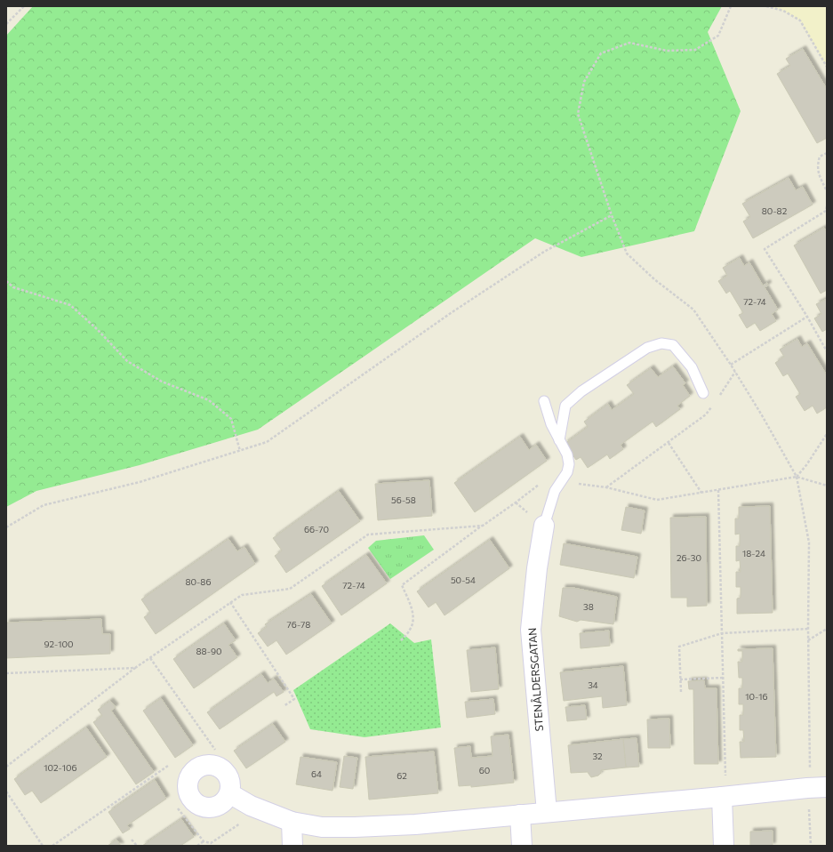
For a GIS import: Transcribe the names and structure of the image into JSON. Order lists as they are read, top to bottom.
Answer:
{
  "streets": {
    "street": ["STENÅLDERSGATAN"]
  },
  "house_numbers": [
    "80-82",
    "72-74",
    "56-58",
    "66-70",
    "18-24",
    "26-30",
    "50-54",
    "80-86",
    "72-74",
    "38",
    "76-78",
    "92-100",
    "88-90",
    "34",
    "10-16",
    "32",
    "102-106",
    "60",
    "64",
    "62"
  ]
}
